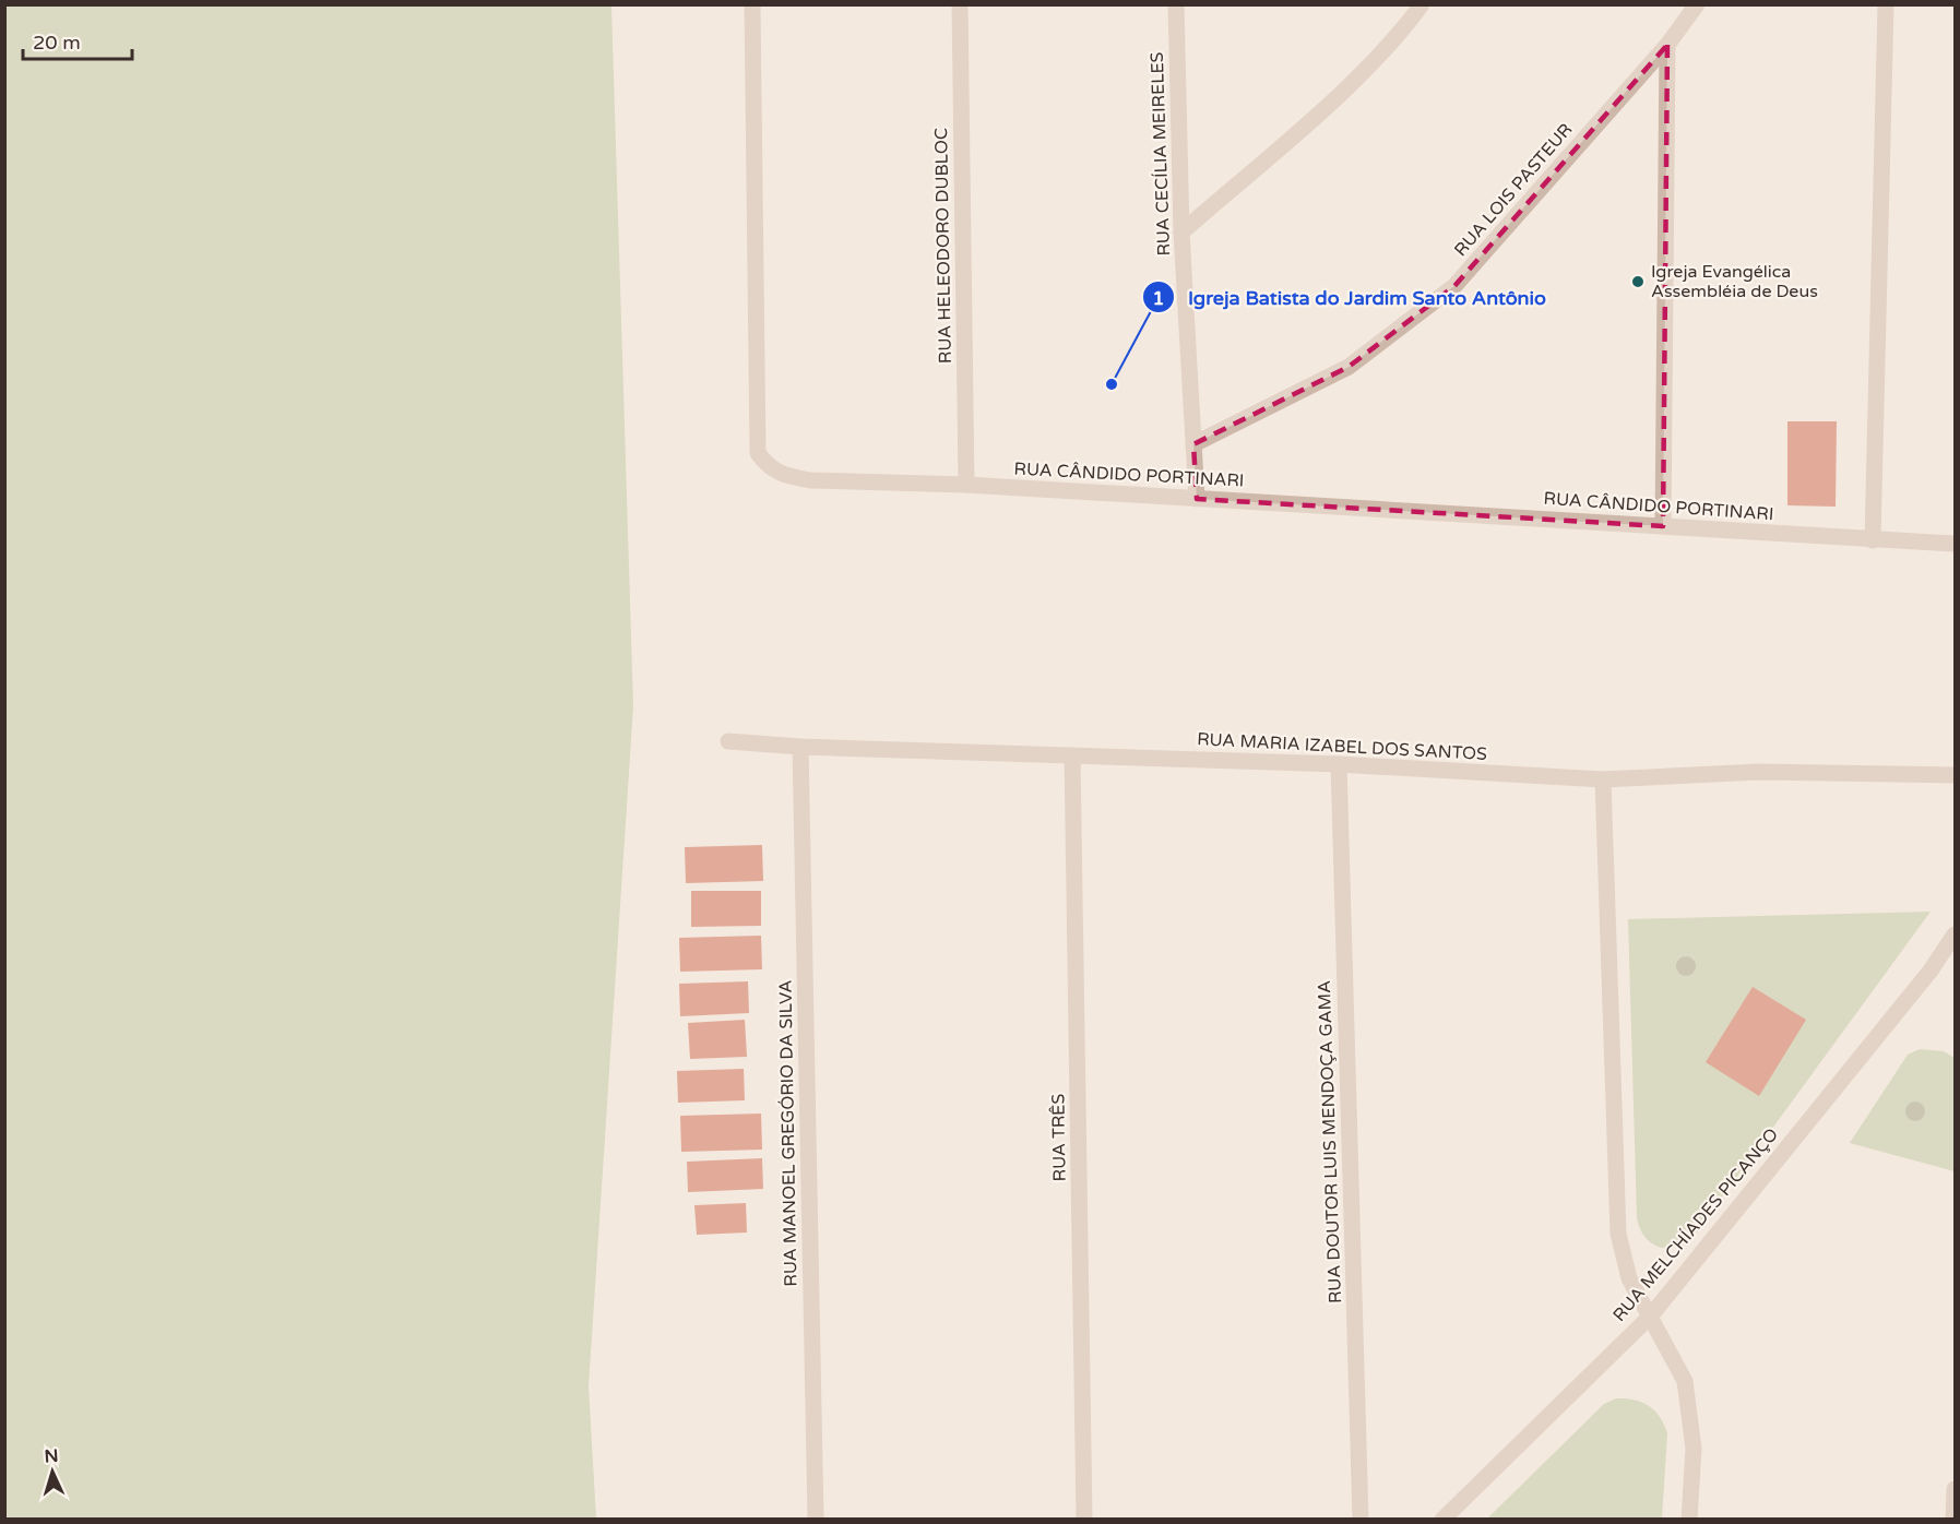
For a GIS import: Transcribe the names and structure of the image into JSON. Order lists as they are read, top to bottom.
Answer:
{
  "streets": {
    "street": [
      "RUA CECÍLIA MEIRELES",
      "RUA LOIS PASTEUR",
      "RUA HELEODORO DUBLOC",
      "RUA CÂNDIDO PORTINARI",
      "RUA MARIA IZABEL DOS SANTOS",
      "RUA MANOEL GREGÓRIO DA SILVA",
      "RUA TRÊS",
      "RUA DOUTOR LUIS MENDOÇA GAMA",
      "RUA MELCHÍADES PICANÇO"
    ]
  },
  "crossings": [
    ["RUA CECÍLIA MEIRELES", "RUA LOIS PASTEUR"],
    ["RUA CECÍLIA MEIRELES", "RUA CÂNDIDO PORTINARI"],
    ["RUA HELEODORO DUBLOC", "RUA CÂNDIDO PORTINARI"],
    ["RUA MARIA IZABEL DOS SANTOS", "RUA MANOEL GREGÓRIO DA SILVA"],
    ["RUA MARIA IZABEL DOS SANTOS", "RUA TRÊS"],
    ["RUA MARIA IZABEL DOS SANTOS", "RUA DOUTOR LUIS MENDOÇA GAMA"]
  ],
  "places": ["Igreja Evangélica Assembléia de Deus", "Igreja Batista do Jardim Santo Antônio"],
  "scale_bar": "20 m",
  "north": "top"
}
